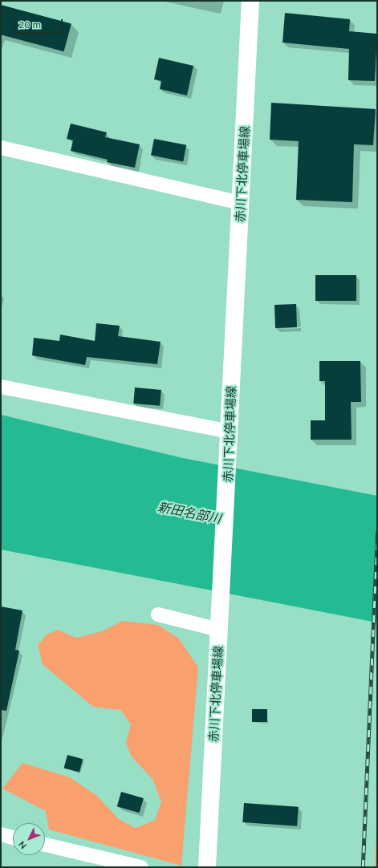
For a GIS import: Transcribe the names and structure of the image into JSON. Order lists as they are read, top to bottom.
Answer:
{
  "streets": {
    "main road": ["赤川下北停車場線"]
  },
  "water": ["新田名部川"],
  "scale_bar": "20 m",
  "north": "bottom left"
}
